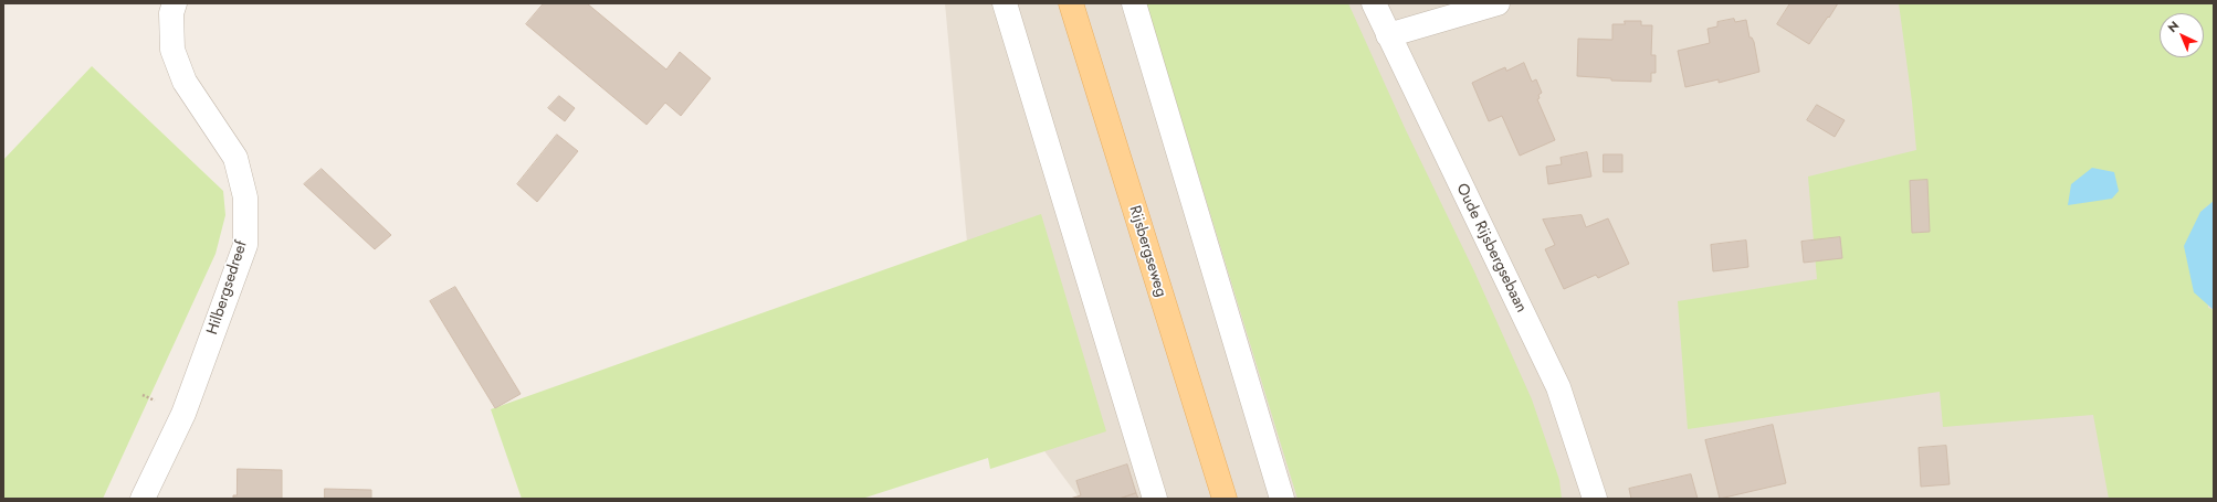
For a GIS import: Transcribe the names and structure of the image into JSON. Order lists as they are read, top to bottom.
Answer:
{
  "streets": {
    "main road": ["Rijsbergseweg"],
    "street": ["Oude Rijsbergsebaan", "Hilbergsedreef"]
  },
  "north": "top left"
}
